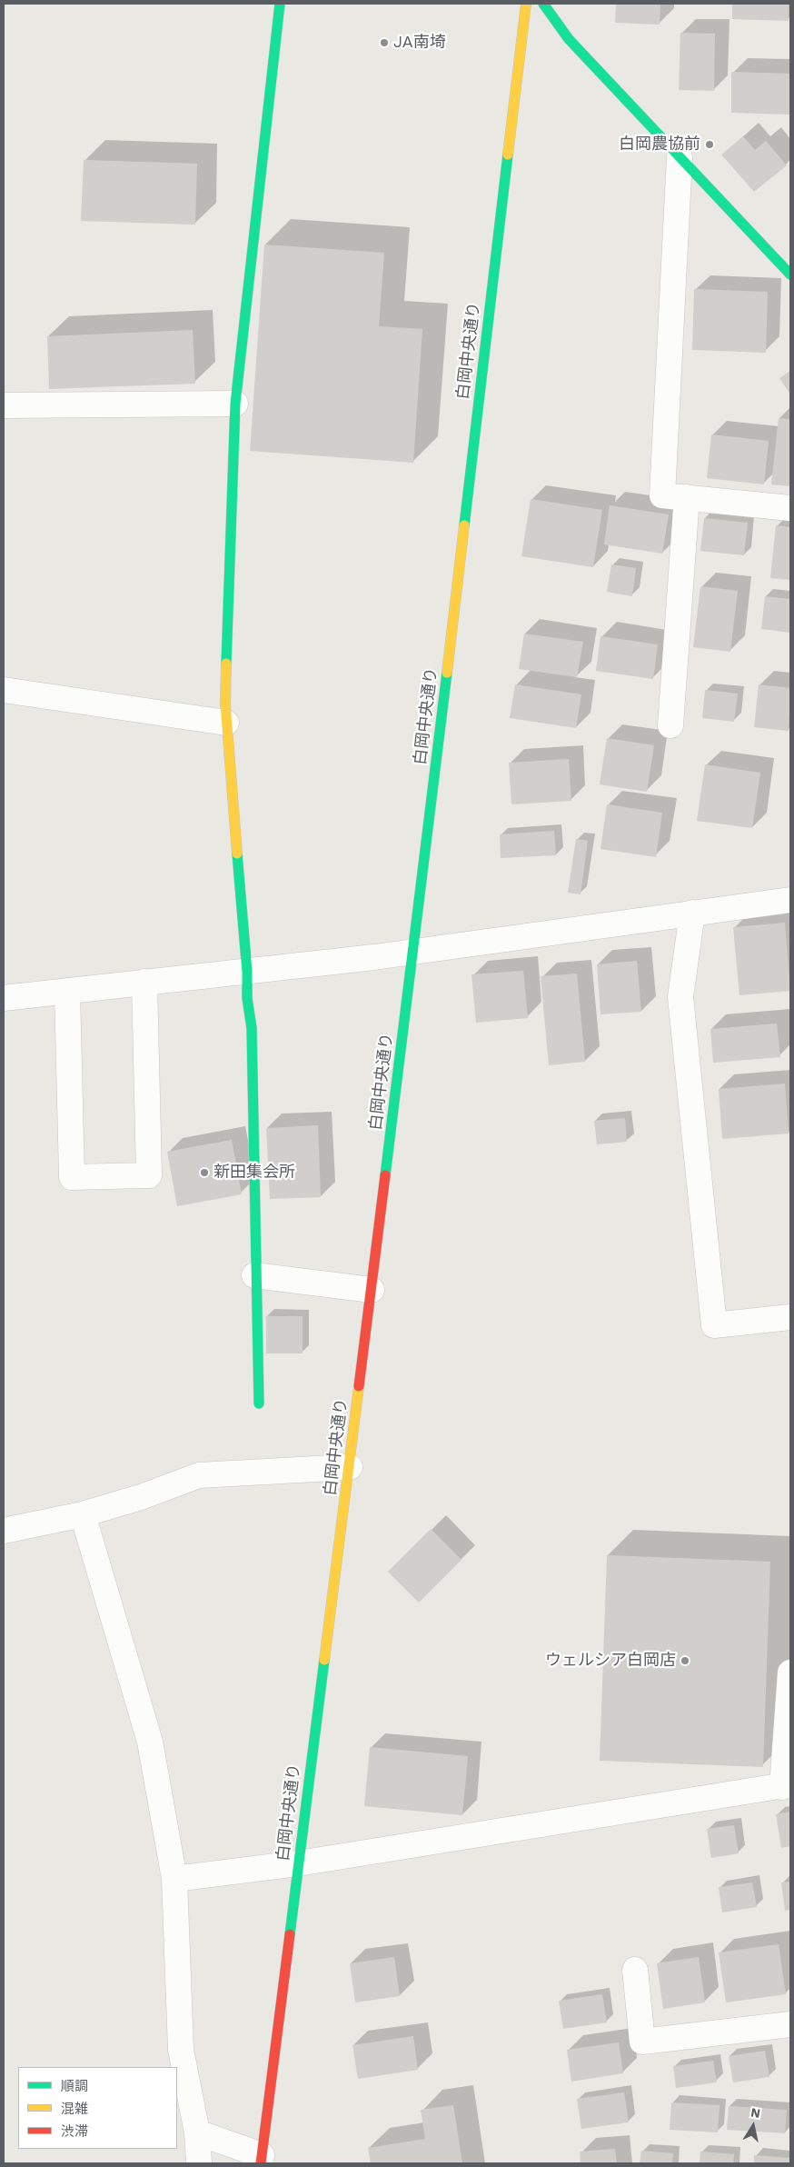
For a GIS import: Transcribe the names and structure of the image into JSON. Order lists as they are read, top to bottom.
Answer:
{
  "streets": {
    "street": ["白岡中央通り"]
  },
  "places": [
    "JA南埼",
    "白岡農協前",
    "新田集会所",
    "ウェルシア白岡店"
  ],
  "legend": ["順調", "混雑", "渋滞"],
  "north": "top"
}
